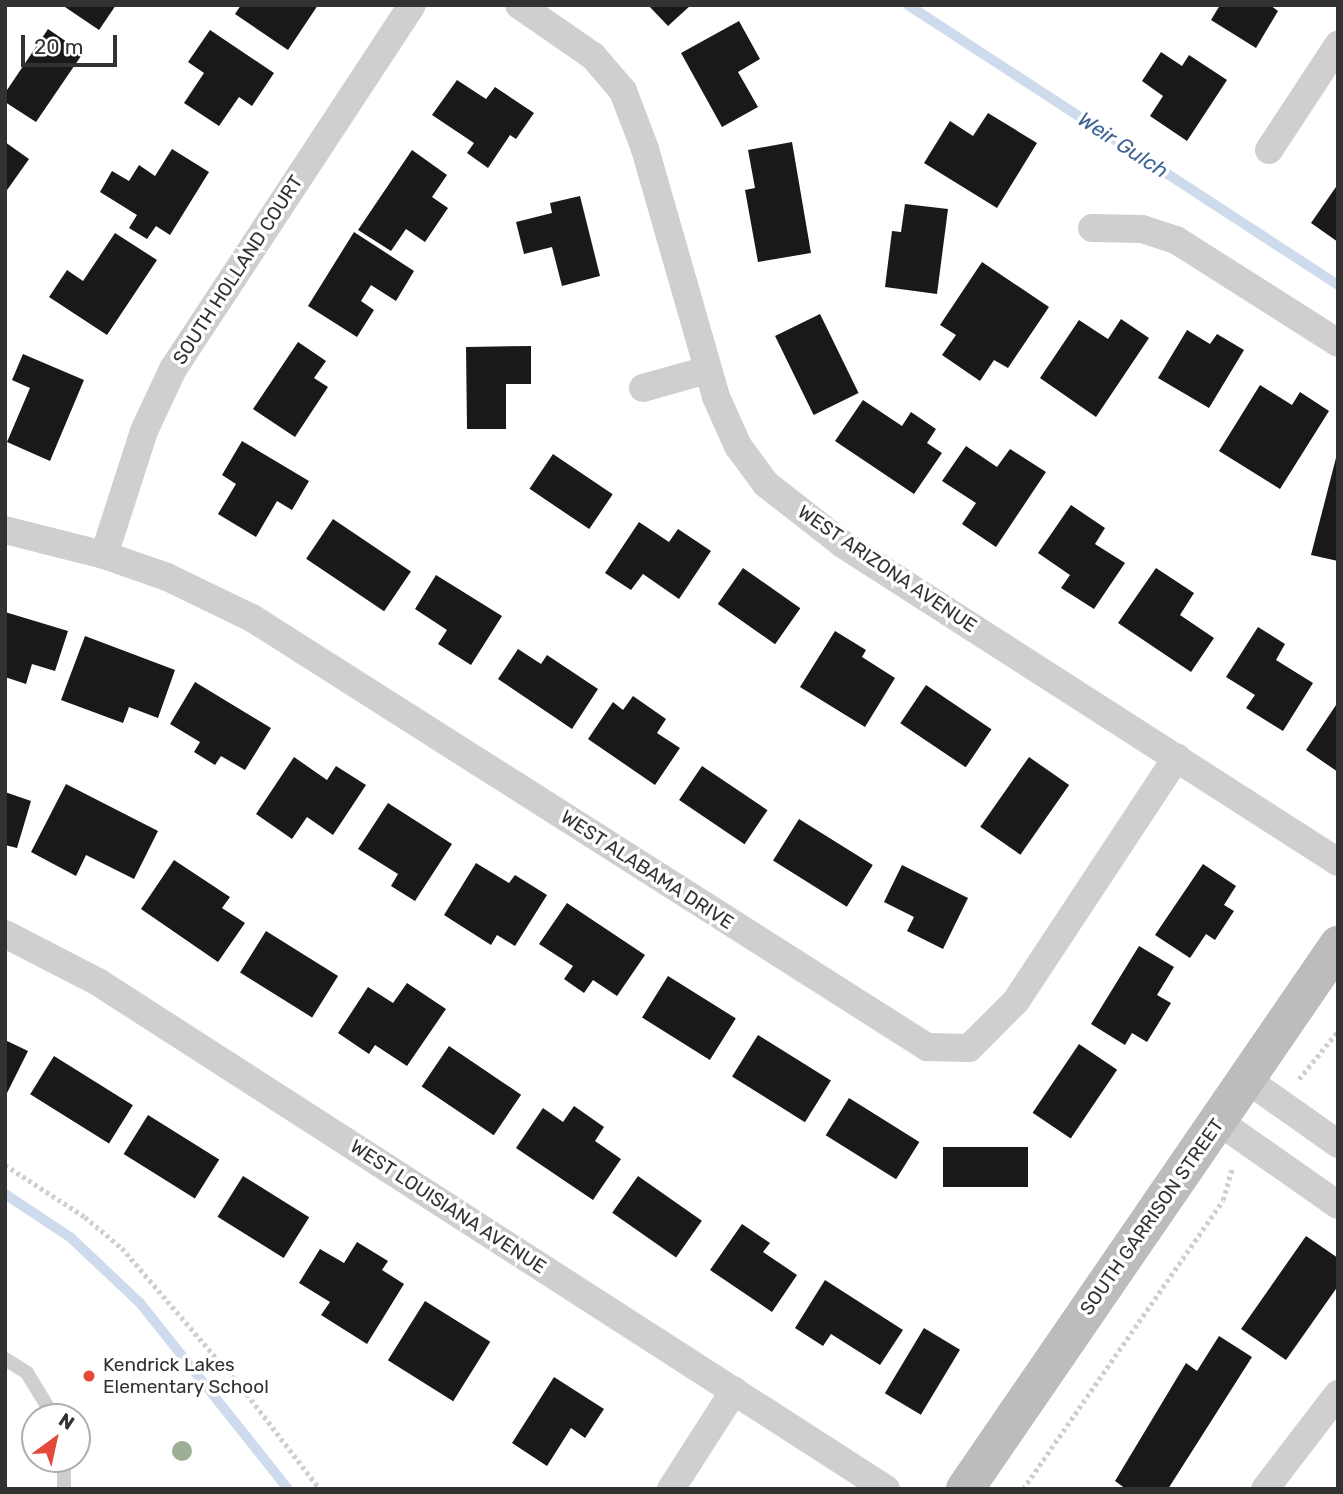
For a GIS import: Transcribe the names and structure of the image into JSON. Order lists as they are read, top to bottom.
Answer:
{
  "streets": {
    "main road": ["SOUTH GARRISON STREET"],
    "street": [
      "SOUTH HOLLAND COURT",
      "WEST ARIZONA AVENUE",
      "WEST ALABAMA DRIVE",
      "WEST LOUISIANA AVENUE"
    ]
  },
  "crossings": [
    ["SOUTH HOLLAND COURT", "WEST ALABAMA DRIVE"],
    ["WEST ARIZONA AVENUE", "WEST ALABAMA DRIVE"]
  ],
  "water": ["Weir Gulch"],
  "places": ["Kendrick Lakes Elementary School"],
  "scale_bar": "20 m",
  "north": "top right"
}
